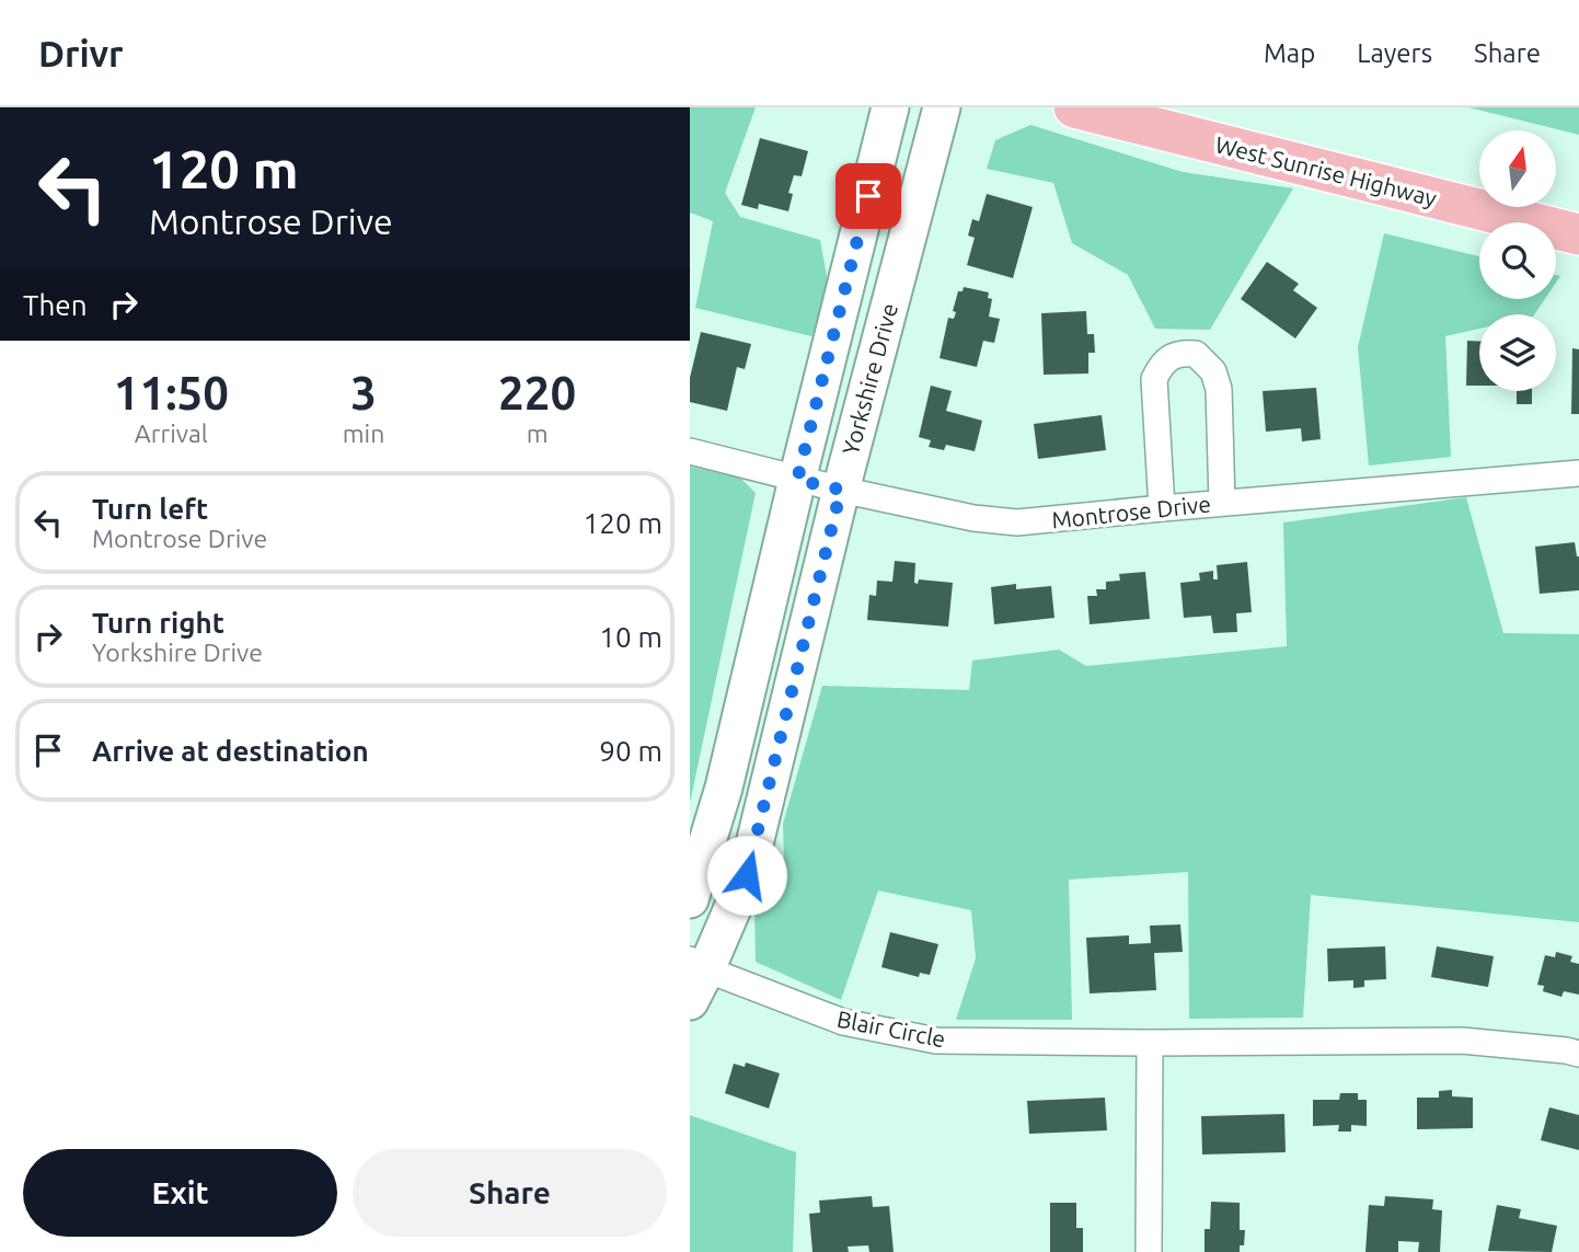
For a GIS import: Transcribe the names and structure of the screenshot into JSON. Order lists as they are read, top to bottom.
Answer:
{
  "streets": {
    "main road": ["West Sunrise Highway"],
    "street": ["Yorkshire Drive", "Montrose Drive", "Blair Circle"]
  },
  "crossings": [
    ["Yorkshire Drive", "Montrose Drive"],
    ["Yorkshire Drive", "Blair Circle"]
  ],
  "north": "top",
  "page": {
    "header": "Drivr",
    "nav": ["Map", "Layers", "Share"],
    "turn": ["120 m", "Montrose Drive"],
    "then": "Then",
    "eta": [
      "11:50",
      "Arrival",
      "3",
      "min",
      "220",
      "m"
    ],
    "list": [
      {
        "name": "Turn left",
        "note": "Montrose Drive",
        "value": "120 m"
      },
      {
        "name": "Turn right",
        "note": "Yorkshire Drive",
        "value": "10 m"
      },
      {
        "name": "Arrive at destination",
        "value": "90 m"
      }
    ],
    "buttons": ["Exit", "Share"]
  }
}
